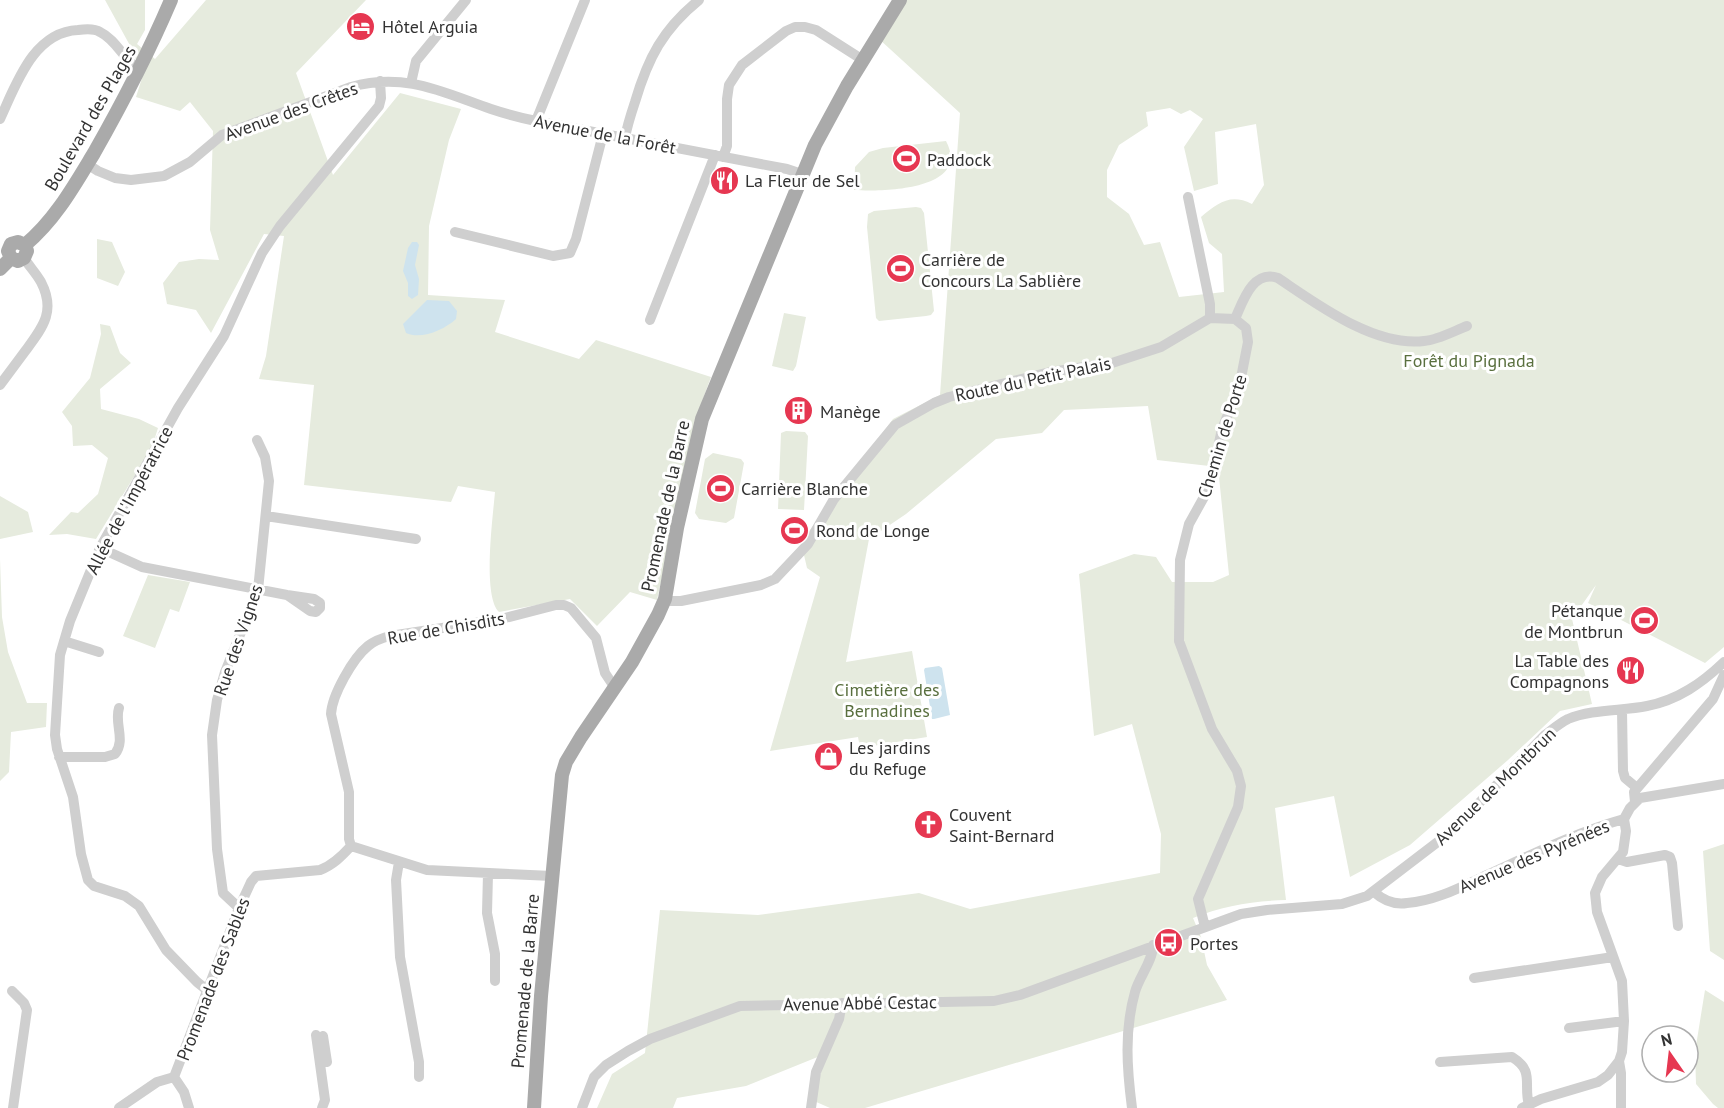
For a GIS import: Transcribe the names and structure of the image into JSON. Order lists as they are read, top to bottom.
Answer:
{
  "streets": {
    "main road": ["Boulevard des Plages", "Promenade de la Barre"],
    "street": [
      "Avenue des Crêtes",
      "Avenue de la Forêt",
      "Route du Petit Palais",
      "Chemin de Porte",
      "Allée de l'Impératrice",
      "Rue de Chisdits",
      "Rue des Vignes",
      "Avenue de Montbrun",
      "Avenue des Pyrénées",
      "Promenade des Sables",
      "Avenue Abbé Cestac"
    ]
  },
  "crossings": [
    ["Avenue des Crêtes", "Boulevard des Plages"],
    ["Avenue des Crêtes", "Avenue de la Forêt"],
    ["Avenue des Crêtes", "Allée de l'Impératrice"],
    ["Avenue de la Forêt", "Promenade de la Barre"],
    ["Route du Petit Palais", "Promenade de la Barre"],
    ["Chemin de Porte", "Avenue de Montbrun"],
    ["Allée de l'Impératrice", "Promenade des Sables"],
    ["Promenade de la Barre", "Rue de Chisdits"],
    ["Rue de Chisdits", "Promenade des Sables"],
    ["Rue des Vignes", "Promenade des Sables"],
    ["Avenue de Montbrun", "Avenue des Pyrénées"],
    ["Avenue de Montbrun", "Avenue Abbé Cestac"]
  ],
  "parks": ["Forêt du Pignada", "Cimetière des Bernadines"],
  "places": {
    "hotel": ["Hôtel Arguia"],
    "sports": [
      "Paddock",
      "Carrière de Concours La Sablière",
      "Carrière Blanche",
      "Rond de Longe",
      "Pétanque de Montbrun"
    ],
    "restaurant": ["La Fleur de Sel", "La Table des Compagnons"],
    "building": ["Manège"],
    "shop": ["Les jardins du Refuge"],
    "church": ["Couvent Saint-Bernard"],
    "bus stop": ["Portes"]
  },
  "north": "top"
}
